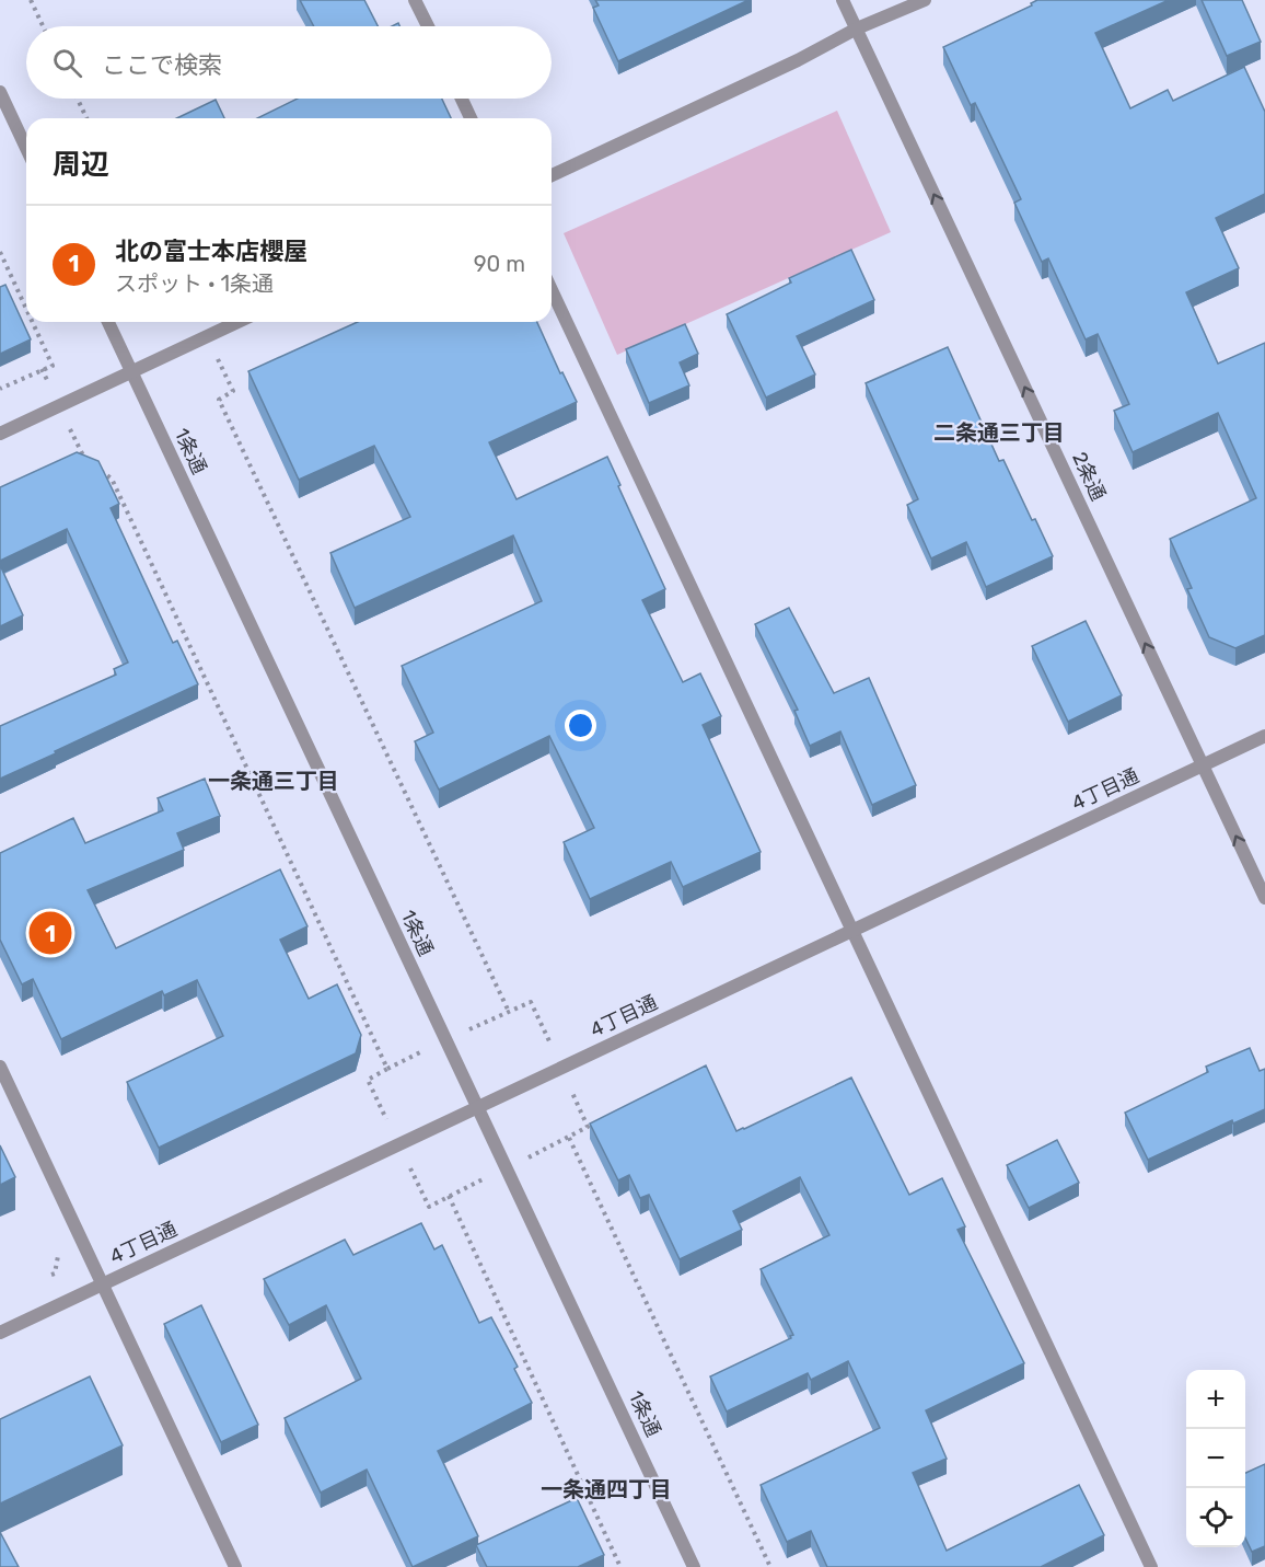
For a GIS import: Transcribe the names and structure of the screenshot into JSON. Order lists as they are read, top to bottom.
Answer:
{
  "streets": {
    "street": ["1条通", "2条通", "4丁目通"]
  },
  "crossings": [
    ["1条通", "4丁目通"],
    ["2条通", "4丁目通"]
  ],
  "one_way": ["2条通"],
  "districts": ["二条通三丁目", "一条通三丁目", "一条通四丁目"],
  "page": {
    "search": "ここで検索",
    "heading": "周辺",
    "list": [
      {
        "mark": "1",
        "name": "北の富士本店櫻屋",
        "note": "スポット · 1条通",
        "value": "90 m"
      }
    ],
    "pins": "1",
    "map_buttons": ["+", "−"]
  }
}
